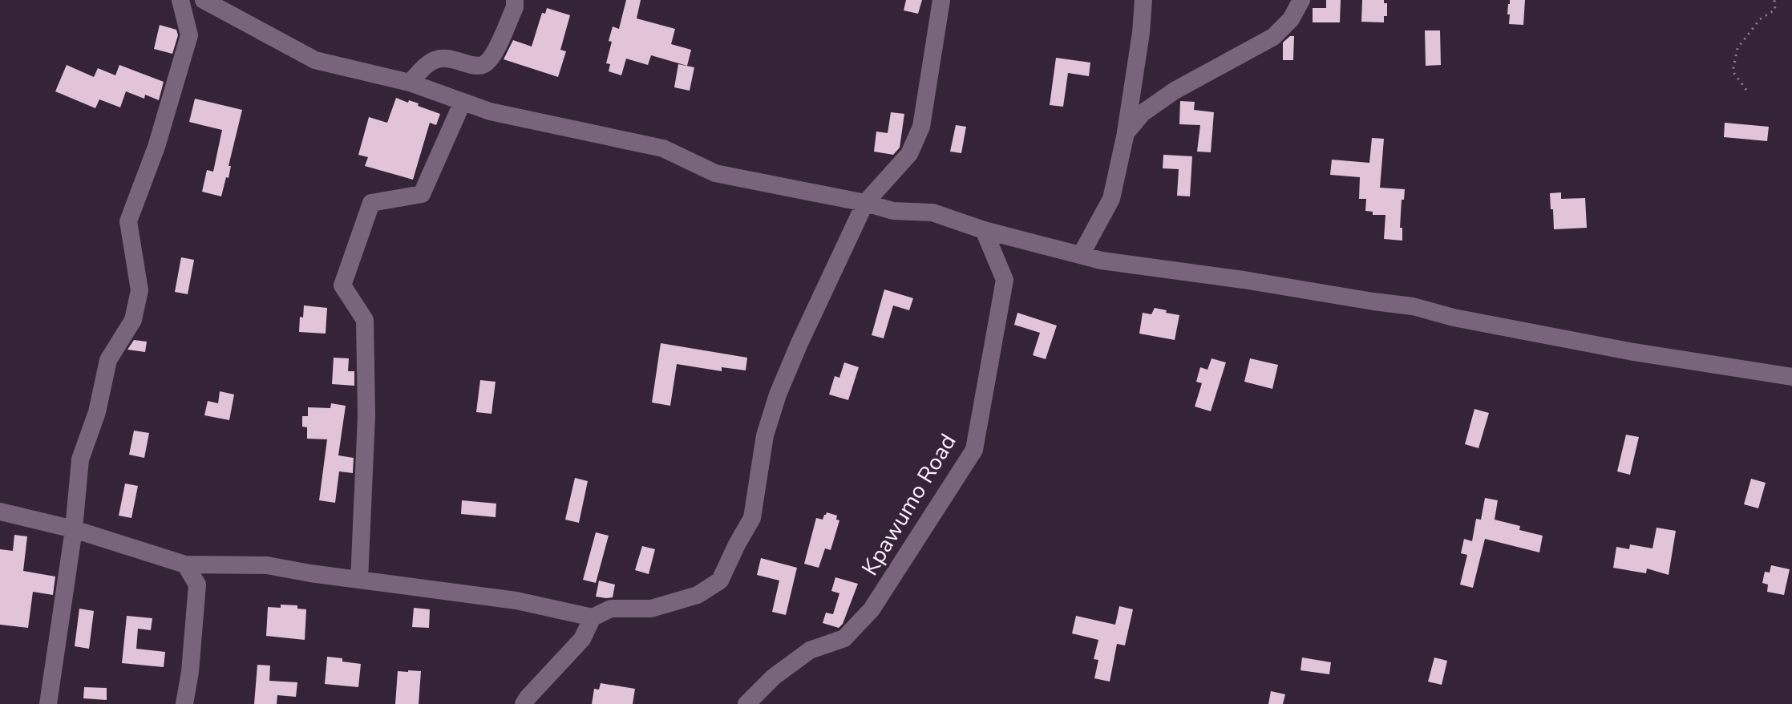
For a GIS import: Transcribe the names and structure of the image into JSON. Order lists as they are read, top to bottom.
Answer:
{
  "streets": {
    "street": ["Kpawumo Road"]
  }
}
